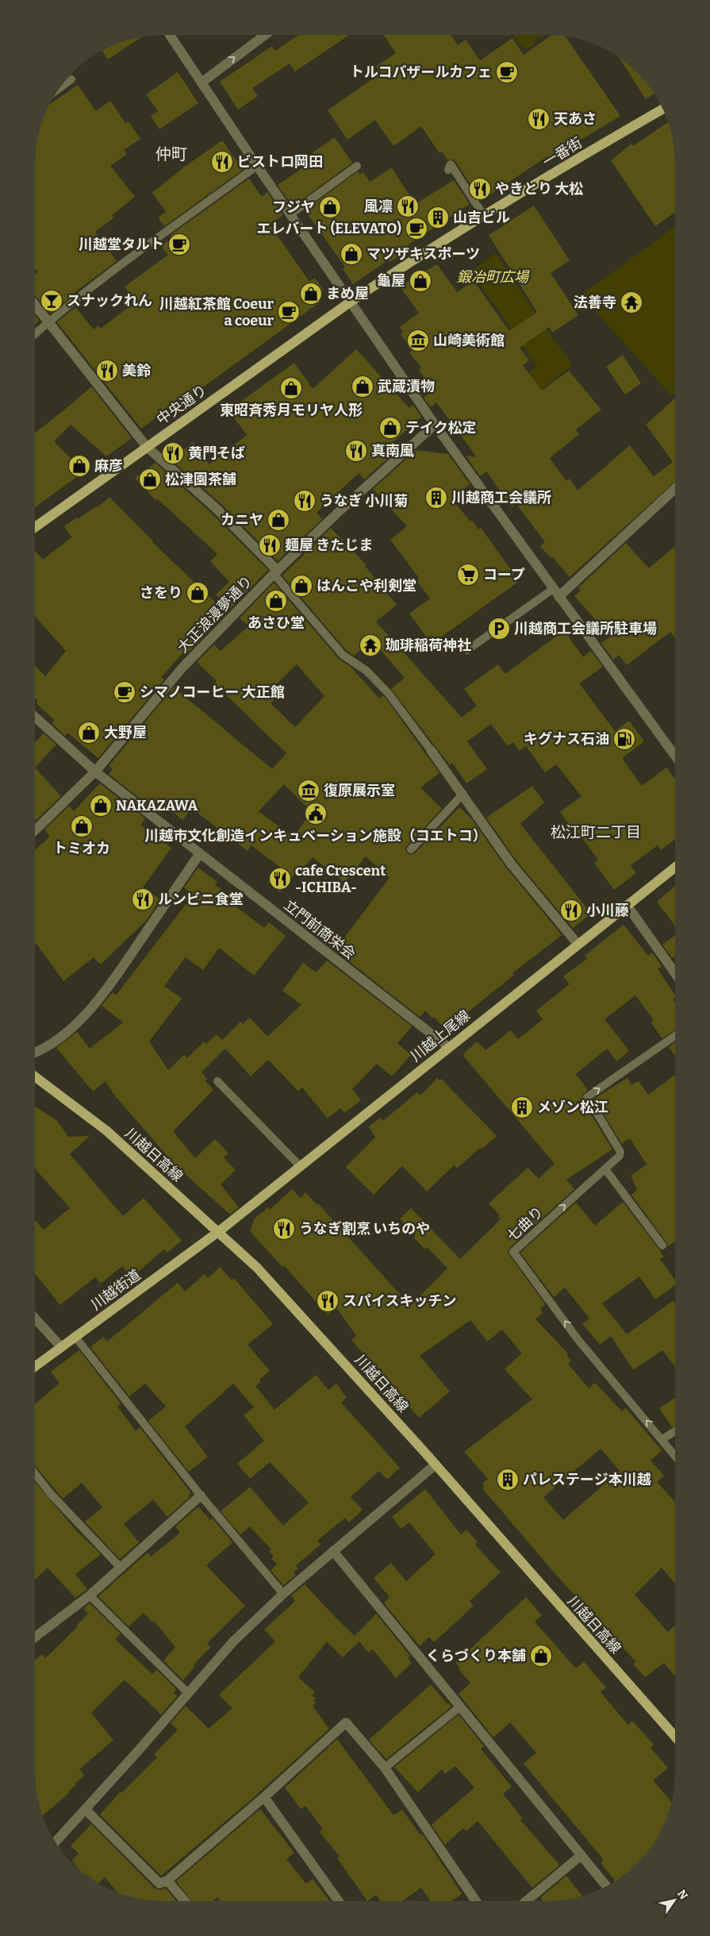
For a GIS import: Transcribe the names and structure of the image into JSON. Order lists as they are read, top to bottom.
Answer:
{
  "streets": {
    "main road": [
      "一番街",
      "中央通り",
      "川越上尾線",
      "川越日高線",
      "川越街道"
    ],
    "street": ["大正浪漫夢通り", "立門前商栄会"],
    "lane": ["七曲り"]
  },
  "crossings": [
    ["一番街", "中央通り"],
    ["大正浪漫夢通り", "立門前商栄会"],
    ["立門前商栄会", "川越上尾線"],
    ["川越上尾線", "川越日高線"],
    ["川越上尾線", "川越街道"],
    ["川越日高線", "川越街道"]
  ],
  "districts": ["仲町", "松江町二丁目"],
  "parks": ["鍛冶町広場"],
  "places": {
    "cafe": [
      "トルコバザールカフェ",
      "エレバート (ELEVATO)",
      "川越堂タルト",
      "川越紅茶館 Coeur a coeur",
      "シマノコーヒー 大正館"
    ],
    "restaurant": [
      "天あさ",
      "ビストロ岡田",
      "やきとり 大松",
      "風凛",
      "美鈴",
      "真南風",
      "黄門そば",
      "うなぎ 小川菊",
      "麺屋 きたじま",
      "cafe Crescent -ICHIBA-",
      "ルンビニ食堂",
      "小川藤",
      "うなぎ割烹 いちのや",
      "スパイスキッチン"
    ],
    "shop": [
      "フジヤ",
      "マツザキスポーツ",
      "龜屋",
      "まめ屋",
      "武蔵漬物",
      "東昭斉秀月モリヤ人形",
      "テイク松定",
      "麻彦",
      "松津園茶舗",
      "カニヤ",
      "はんこや利剣堂",
      "さをり",
      "あさひ堂",
      "大野屋",
      "NAKAZAWA",
      "トミオカ",
      "くらづくり本舗"
    ],
    "building": [
      "山吉ビル",
      "川越商工会議所",
      "メゾン松江",
      "パレステージ本川越"
    ],
    "bar": ["スナックれん"],
    "temple": ["法善寺", "珈琲稲荷神社"],
    "museum": ["山崎美術館", "復原展示室"],
    "supermarket": ["コープ"],
    "parking": ["川越商工会議所駐車場"],
    "fuel station": ["キグナス石油"],
    "public building": ["川越市文化創造インキュベーション施設（コエトコ）"]
  },
  "north": "top right"
}
